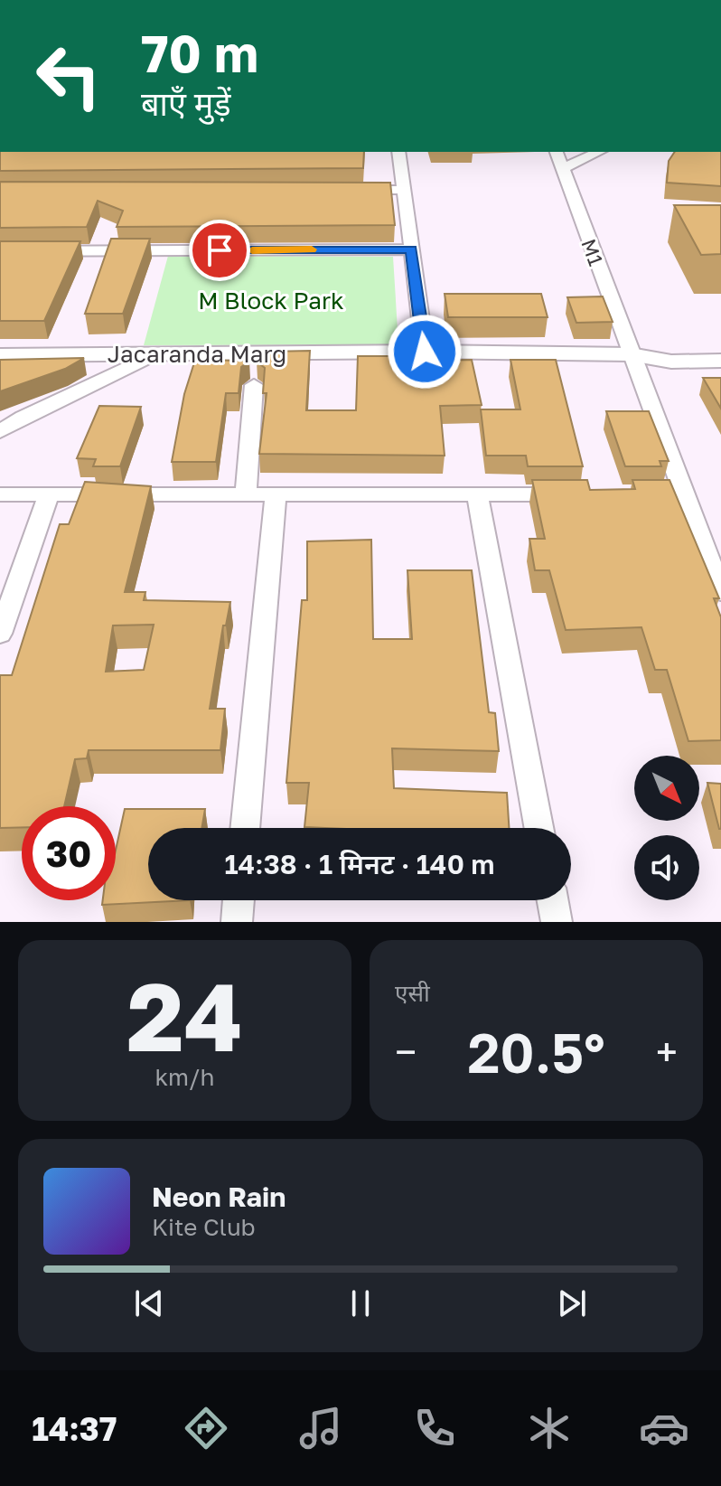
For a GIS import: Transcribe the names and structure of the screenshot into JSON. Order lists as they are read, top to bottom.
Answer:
{
  "streets": {
    "street": ["M1", "Jacaranda Marg"]
  },
  "crossings": [
    ["M1", "Jacaranda Marg"]
  ],
  "parks": ["M Block Park"],
  "north": "bottom right",
  "page": {
    "turn": ["70 m", "बाएँ मुड़ें"],
    "limit": "30",
    "trip": "14:38 · 1 मिनट · 140 m",
    "tile": [
      ["24", "km/h"],
      "एसी"
    ],
    "heat": ["−", "20.5°", "+"],
    "song": ["Neon Rain", "Kite Club"],
    "tabs": "14:37"
  }
}
